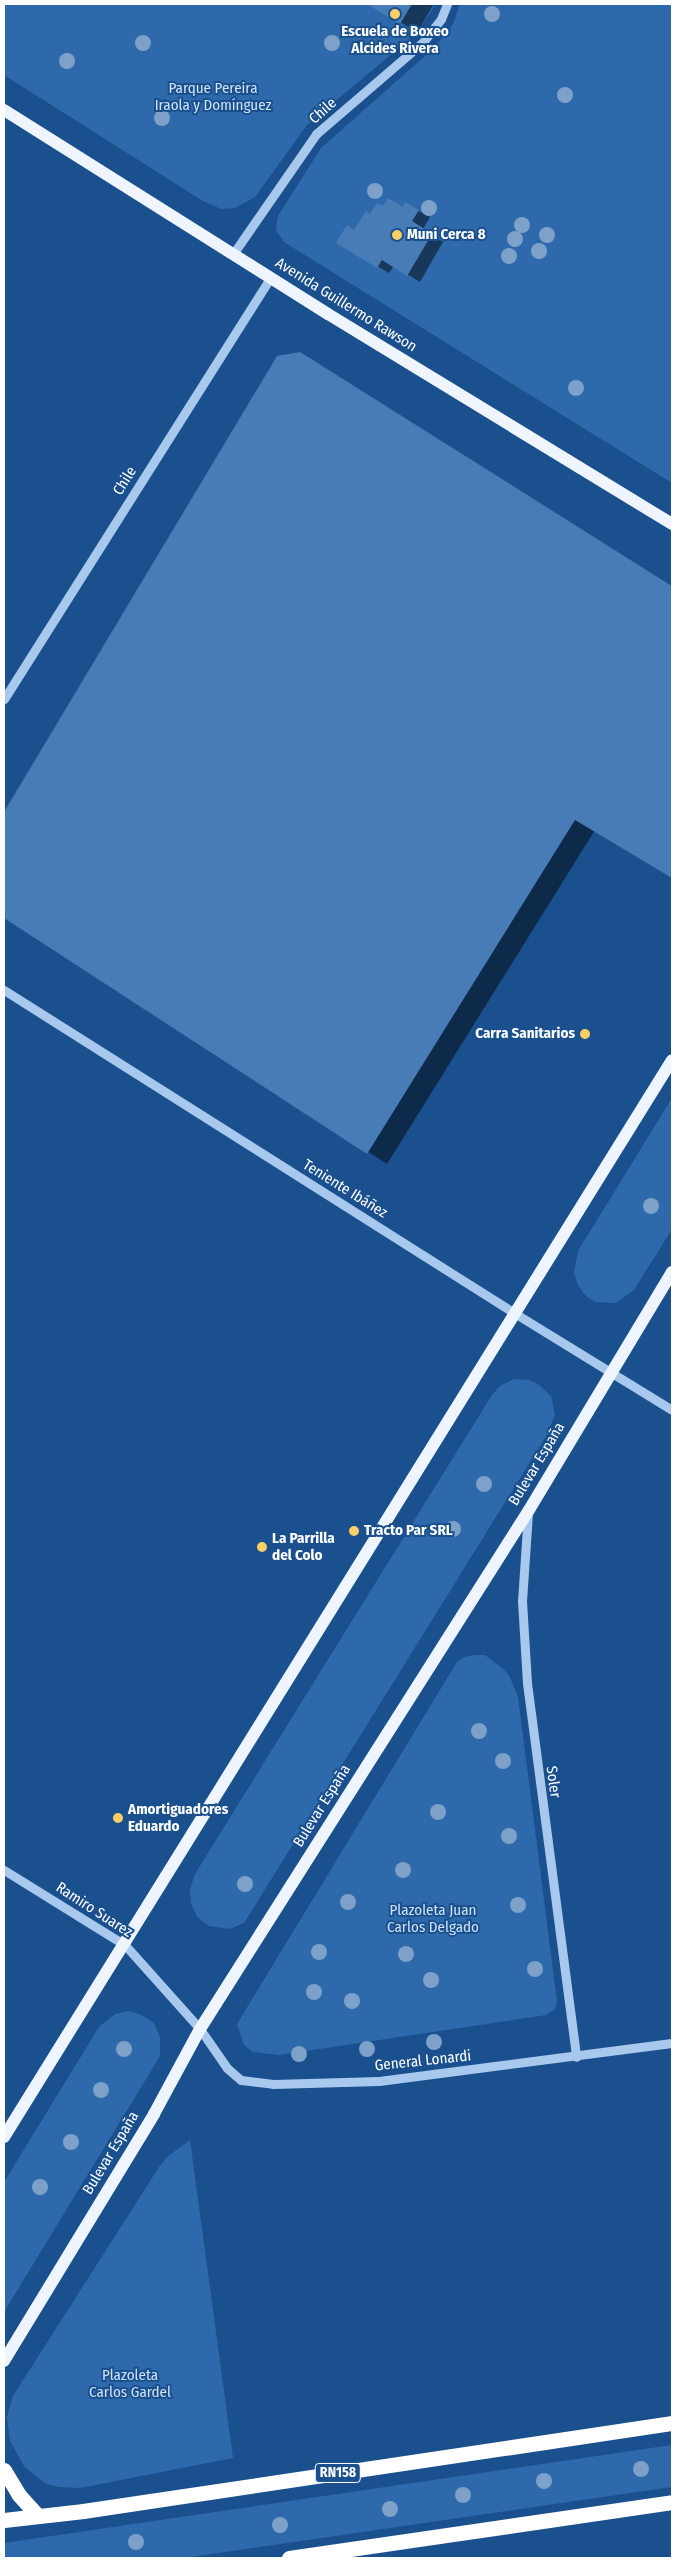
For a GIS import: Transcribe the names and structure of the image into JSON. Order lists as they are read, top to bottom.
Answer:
{
  "streets": {
    "highway": ["RN158"],
    "main road": ["Avenida Guillermo Rawson", "Bulevar España"],
    "street": [
      "Chile",
      "Teniente Ibáñez",
      "Soler",
      "Ramiro Suarez",
      "General Lonardi"
    ]
  },
  "crossings": [
    ["Chile", "Avenida Guillermo Rawson"],
    ["Teniente Ibáñez", "Bulevar España"],
    ["Bulevar España", "Soler"],
    ["Bulevar España", "Ramiro Suarez"],
    ["Bulevar España", "General Lonardi"],
    ["Soler", "General Lonardi"],
    ["Ramiro Suarez", "General Lonardi"]
  ],
  "parks": ["Parque Pereira Iraola y Domínguez", "Plazoleta Juan Carlos Delgado", "Plazoleta Carlos Gardel"],
  "places": [
    "Escuela de Boxeo Alcides Rivera",
    "Muni Cerca 8",
    "Carra Sanitarios",
    "Tracto Par SRL",
    "La Parrilla del Colo",
    "Amortiguadores Eduardo"
  ]
}
